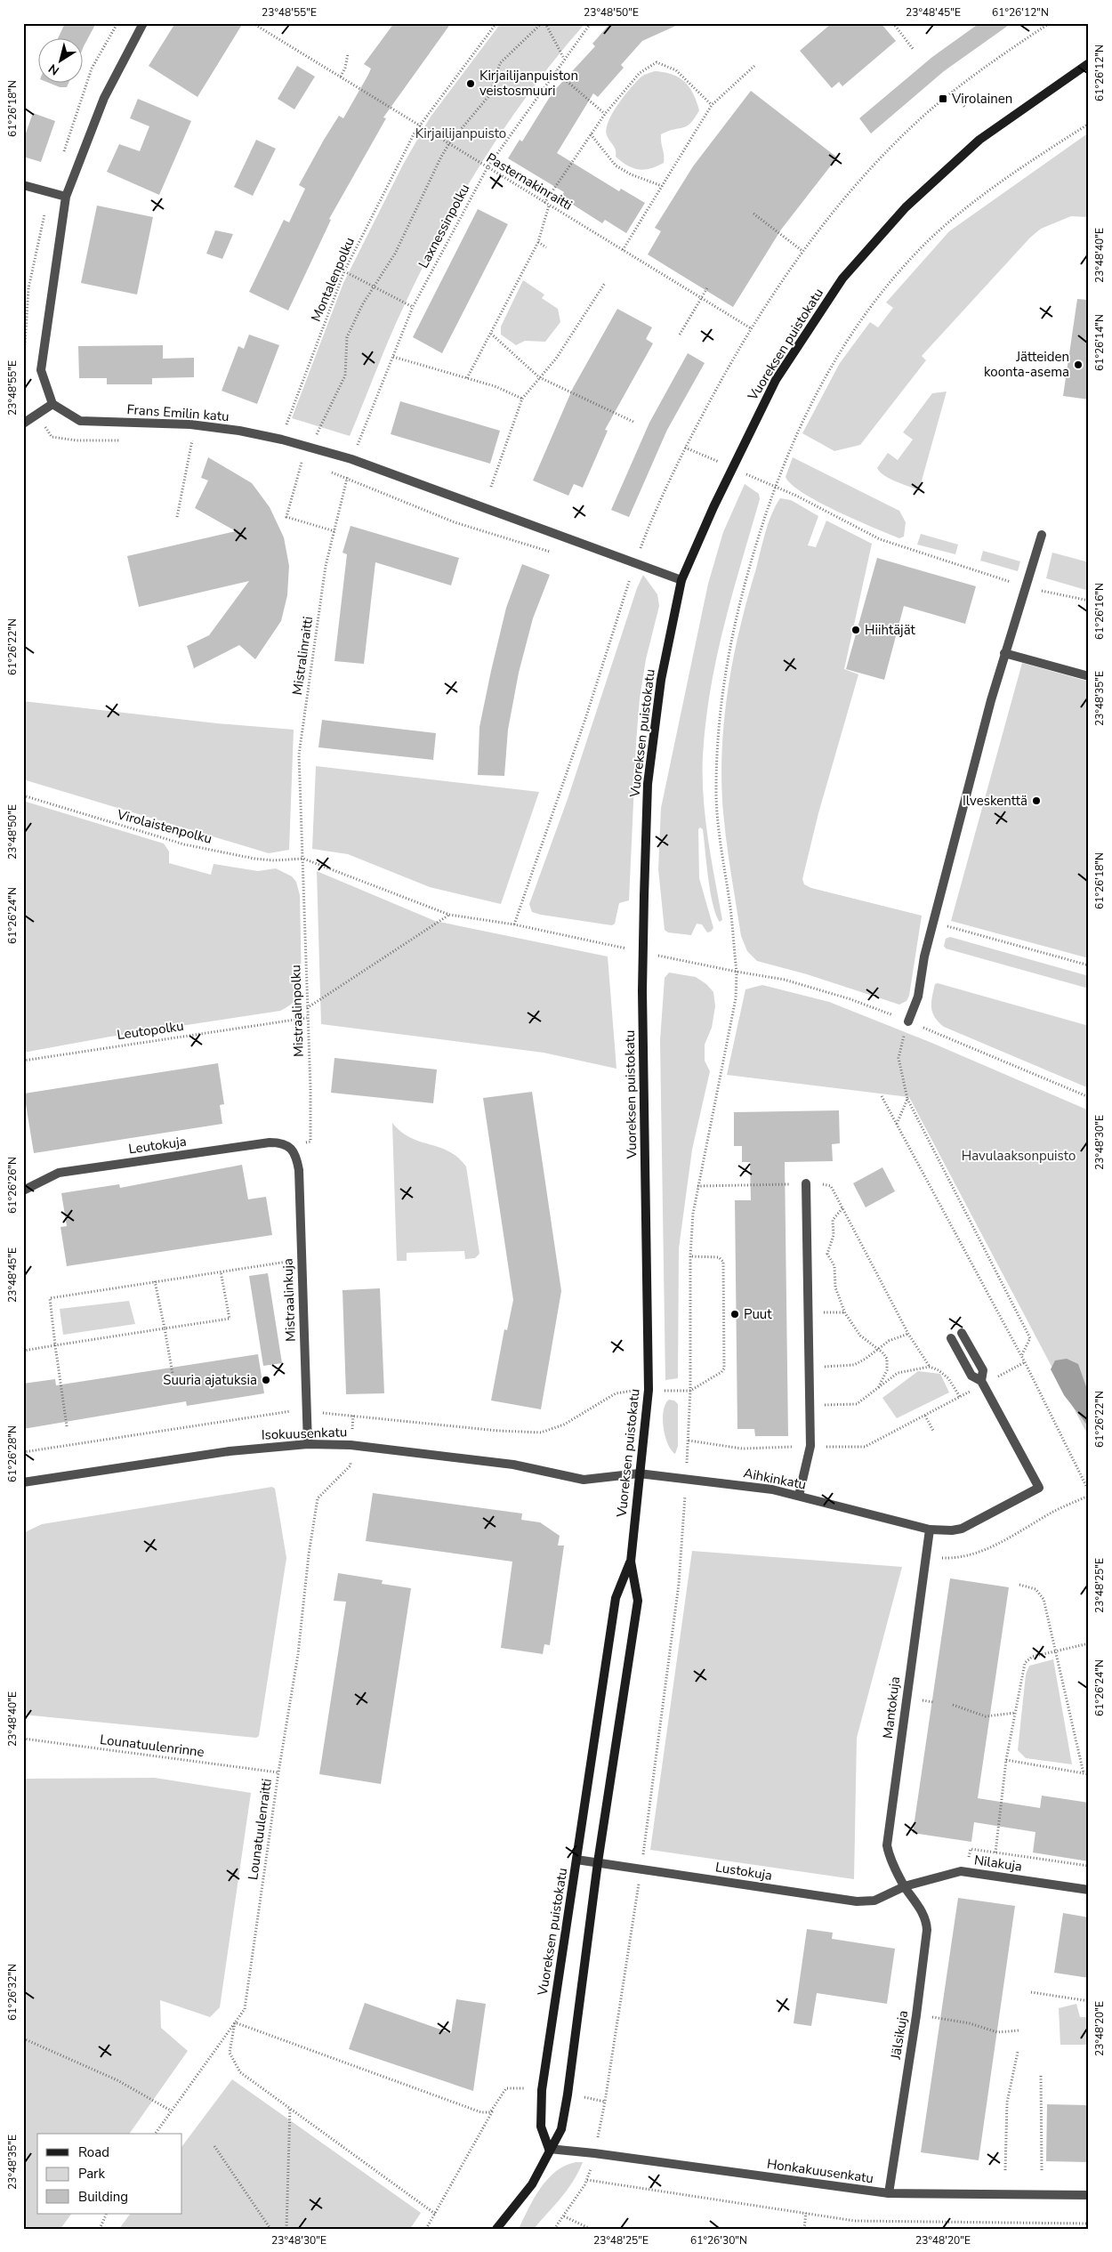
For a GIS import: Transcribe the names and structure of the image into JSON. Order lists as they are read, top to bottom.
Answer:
{
  "streets": {
    "main road": ["Vuoreksen puistokatu"],
    "street": [
      "Frans Emilin katu",
      "Leutokuja",
      "Mistraalinkuja",
      "Isokuusenkatu",
      "Aihkinkatu",
      "Mantokuja",
      "Nilakuja",
      "Lustokuja",
      "Jälsikuja",
      "Honkakuusenkatu"
    ],
    "path": [
      "Pasternakinraitti",
      "Laxnessinpolku",
      "Montalenpolku",
      "Mistralinraitti",
      "Virolaistenpolku",
      "Mistraalinpolku",
      "Leutopolku",
      "Lounatuulenrinne",
      "Lounatuulenraitti"
    ]
  },
  "crossings": [
    ["Pasternakinraitti", "Laxnessinpolku"],
    ["Pasternakinraitti", "Montalenpolku"],
    ["Laxnessinpolku", "Frans Emilin katu"],
    ["Laxnessinpolku", "Mistralinraitti"],
    ["Montalenpolku", "Frans Emilin katu"],
    ["Vuoreksen puistokatu", "Frans Emilin katu"],
    ["Vuoreksen puistokatu", "Isokuusenkatu"],
    ["Vuoreksen puistokatu", "Aihkinkatu"],
    ["Vuoreksen puistokatu", "Lustokuja"],
    ["Vuoreksen puistokatu", "Honkakuusenkatu"],
    ["Frans Emilin katu", "Mistralinraitti"],
    ["Mistralinraitti", "Virolaistenpolku"],
    ["Mistralinraitti", "Mistraalinpolku"],
    ["Virolaistenpolku", "Mistraalinpolku"],
    ["Mistraalinpolku", "Leutopolku"],
    ["Mistraalinpolku", "Leutokuja"],
    ["Mistraalinpolku", "Mistraalinkuja"],
    ["Leutokuja", "Mistraalinkuja"],
    ["Mistraalinkuja", "Isokuusenkatu"],
    ["Isokuusenkatu", "Aihkinkatu"],
    ["Aihkinkatu", "Mantokuja"],
    ["Mantokuja", "Nilakuja"],
    ["Mantokuja", "Lustokuja"],
    ["Mantokuja", "Jälsikuja"],
    ["Lounatuulenrinne", "Lounatuulenraitti"],
    ["Nilakuja", "Lustokuja"],
    ["Nilakuja", "Jälsikuja"],
    ["Lustokuja", "Jälsikuja"],
    ["Jälsikuja", "Honkakuusenkatu"]
  ],
  "parks": ["Kirjailijanpuisto", "Havulaaksonpuisto"],
  "places": {
    "other": [
      "Kirjailijanpuiston veistosmuuri",
      "Jätteiden koonta-asema",
      "Hiihtäjät",
      "Ilveskenttä",
      "Puut",
      "Suuria ajatuksia"
    ],
    "transit": ["Virolainen"]
  },
  "legend": ["Road", "Park", "Building"],
  "north": "bottom left",
  "coordinates": [
    "23°48'55\"E",
    "23°48'50\"E",
    "23°48'45\"E",
    "61°26'12\"N",
    "61°26'18\"N",
    "23°48'40\"E",
    "61°26'14\"N",
    "61°26'16\"N",
    "61°26'22\"N",
    "23°48'35\"E",
    "61°26'24\"N",
    "23°48'30\"E",
    "61°26'26\"N",
    "61°26'28\"N",
    "23°48'25\"E",
    "61°26'32\"N",
    "23°48'20\"E",
    "61°26'30\"N"
  ]
}
